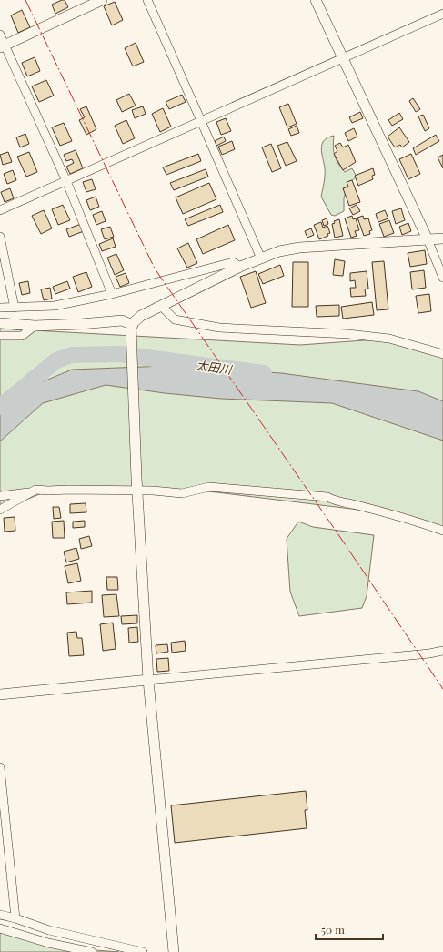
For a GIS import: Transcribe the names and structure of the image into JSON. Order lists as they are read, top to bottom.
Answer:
{
  "water": ["太田川"],
  "scale_bar": "50 m"
}
